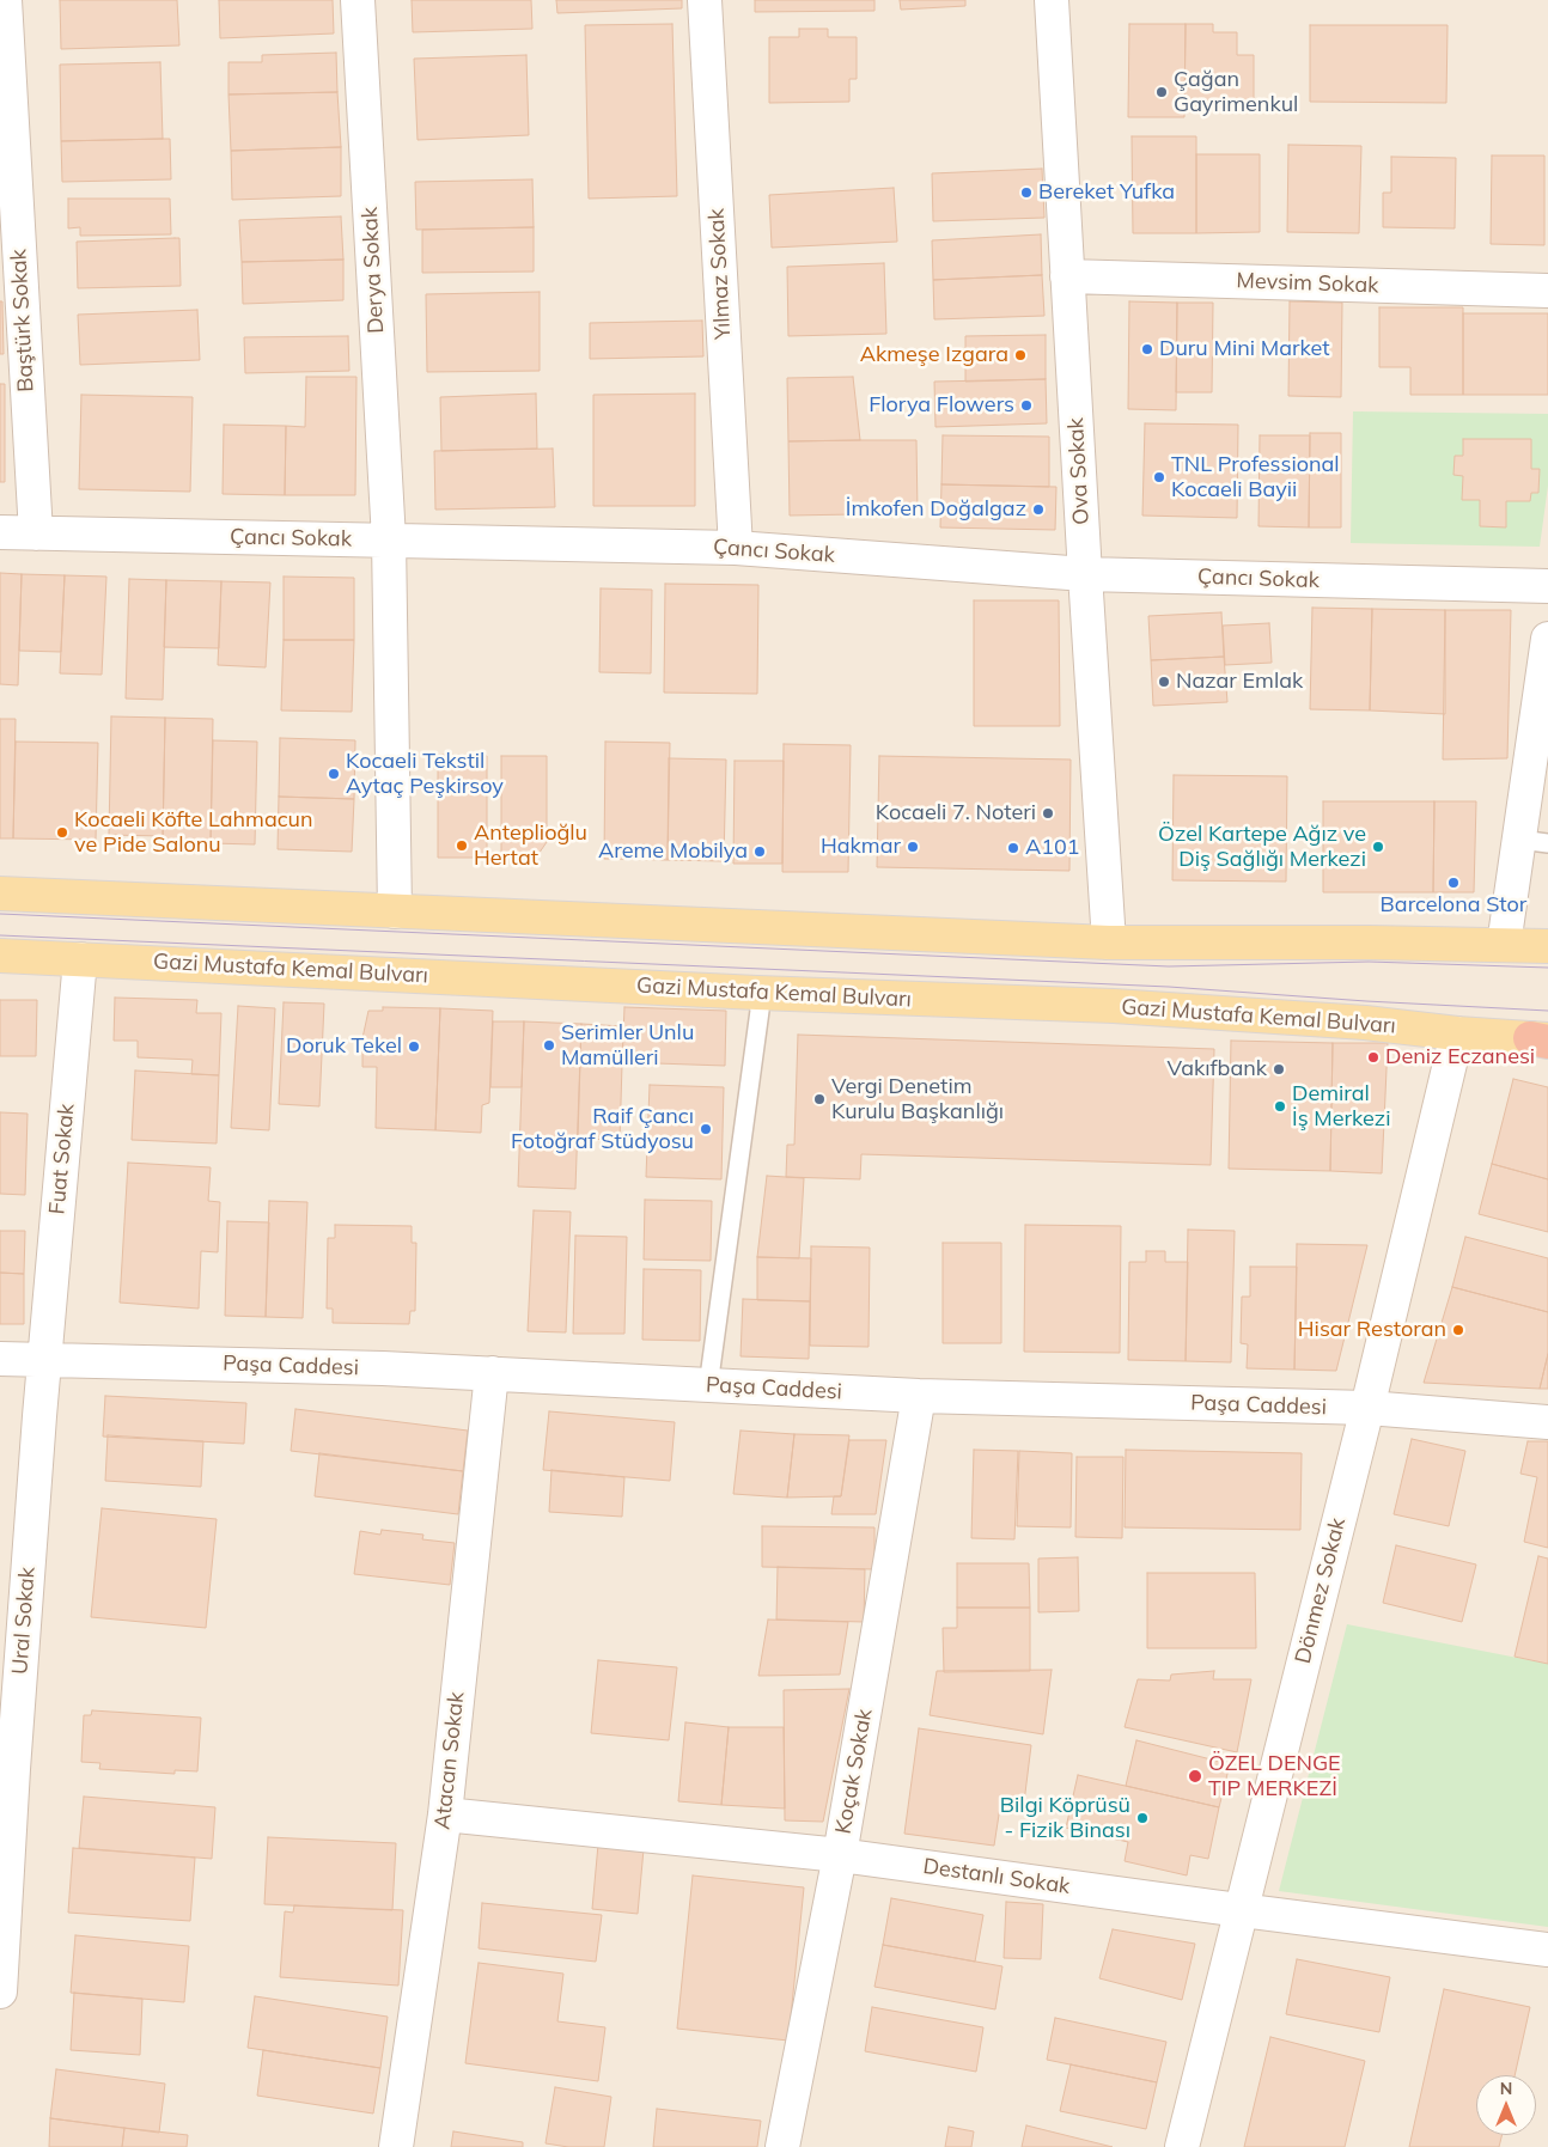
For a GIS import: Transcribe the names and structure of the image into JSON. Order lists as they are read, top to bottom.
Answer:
{
  "streets": {
    "main road": ["Gazi Mustafa Kemal Bulvarı"],
    "street": [
      "Derya Sokak",
      "Yılmaz Sokak",
      "Mevsim Sokak",
      "Baştürk Sokak",
      "Ova Sokak",
      "Çancı Sokak",
      "Fuat Sokak",
      "Paşa Caddesi",
      "Dönmez Sokak",
      "Ural Sokak",
      "Atacan Sokak",
      "Koçak Sokak",
      "Destanlı Sokak"
    ]
  },
  "crossings": [
    ["Derya Sokak", "Çancı Sokak"],
    ["Yılmaz Sokak", "Çancı Sokak"],
    ["Mevsim Sokak", "Ova Sokak"],
    ["Baştürk Sokak", "Çancı Sokak"],
    ["Ova Sokak", "Çancı Sokak"],
    ["Gazi Mustafa Kemal Bulvarı", "Fuat Sokak"],
    ["Gazi Mustafa Kemal Bulvarı", "Dönmez Sokak"],
    ["Fuat Sokak", "Paşa Caddesi"],
    ["Fuat Sokak", "Ural Sokak"],
    ["Paşa Caddesi", "Dönmez Sokak"],
    ["Paşa Caddesi", "Ural Sokak"],
    ["Paşa Caddesi", "Atacan Sokak"],
    ["Paşa Caddesi", "Koçak Sokak"],
    ["Dönmez Sokak", "Destanlı Sokak"],
    ["Atacan Sokak", "Destanlı Sokak"],
    ["Koçak Sokak", "Destanlı Sokak"]
  ],
  "places": [
    "Çağan Gayrimenkul",
    "Bereket Yufka",
    "Duru Mini Market",
    "Akmeşe Izgara",
    "Florya Flowers",
    "TNL Professional Kocaeli Bayii",
    "İmkofen Doğalgaz",
    "Nazar Emlak",
    "Kocaeli Tekstil Aytaç Peşkirsoy",
    "Kocaeli 7. Noteri",
    "Kocaeli Köfte Lahmacun ve Pide Salonu",
    "Anteplioğlu Hertat",
    "Hakmar",
    "Özel Kartepe Ağız ve Diş Sağlığı Merkezi",
    "A101",
    "Areme Mobilya",
    "Barcelona Stor",
    "Serimler Unlu Mamülleri",
    "Doruk Tekel",
    "Deniz Eczanesi",
    "Vakıfbank",
    "Vergi Denetim Kurulu Başkanlığı",
    "Demiral İş Merkezi",
    "Raif Çancı Fotoğraf Stüdyosu",
    "Hisar Restoran",
    "ÖZEL DENGE TIP MERKEZİ",
    "Bilgi Köprüsü - Fizik Binası"
  ],
  "north": "top"
}
